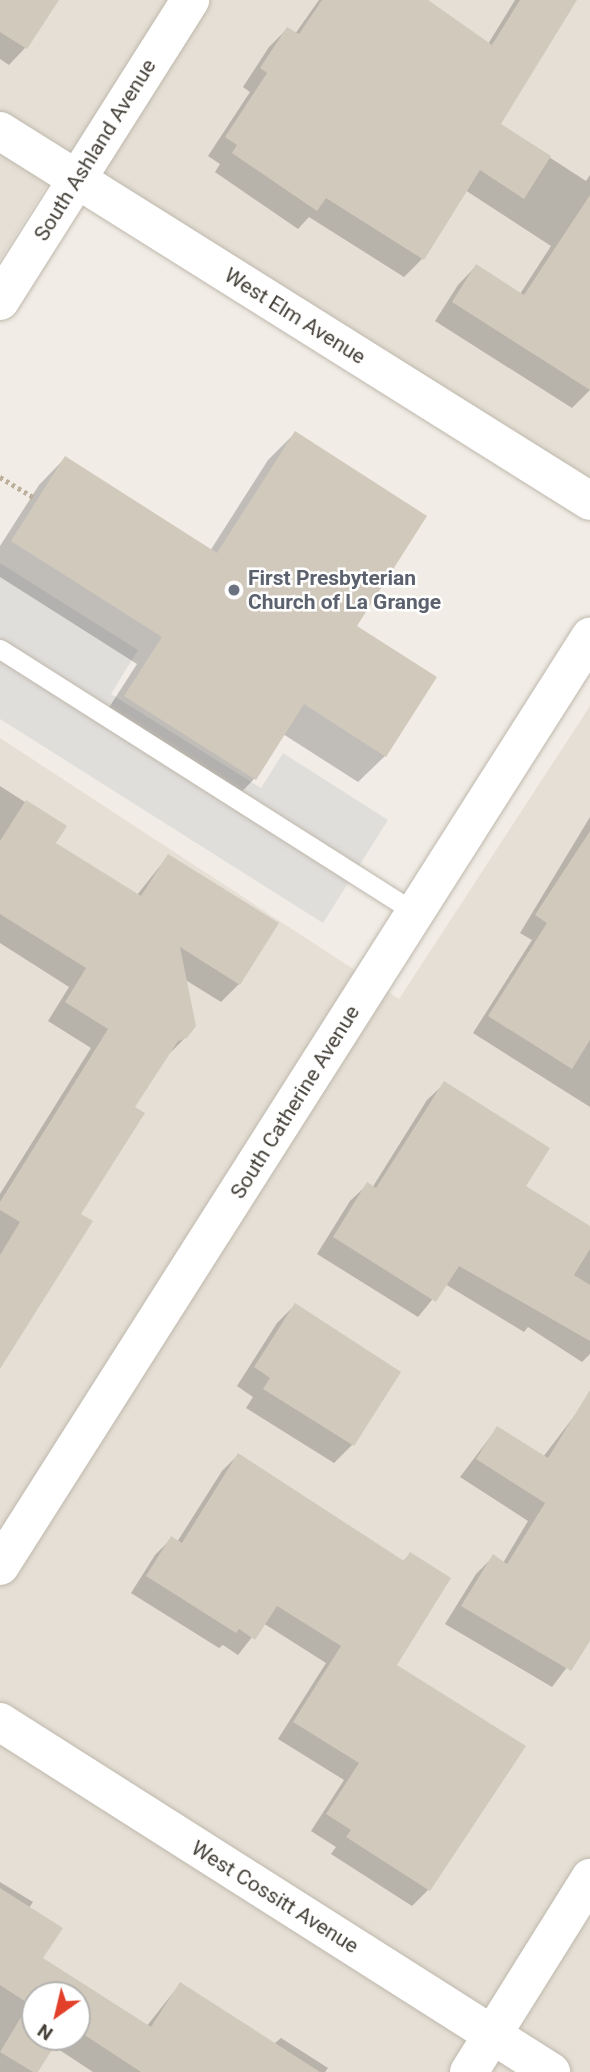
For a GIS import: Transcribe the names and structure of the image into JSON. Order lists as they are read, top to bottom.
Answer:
{
  "streets": {
    "street": [
      "South Ashland Avenue",
      "West Elm Avenue",
      "South Catherine Avenue",
      "West Cossitt Avenue"
    ]
  },
  "crossings": [
    ["South Ashland Avenue", "West Elm Avenue"]
  ],
  "places": ["First Presbyterian Church of La Grange"],
  "north": "bottom left"
}
